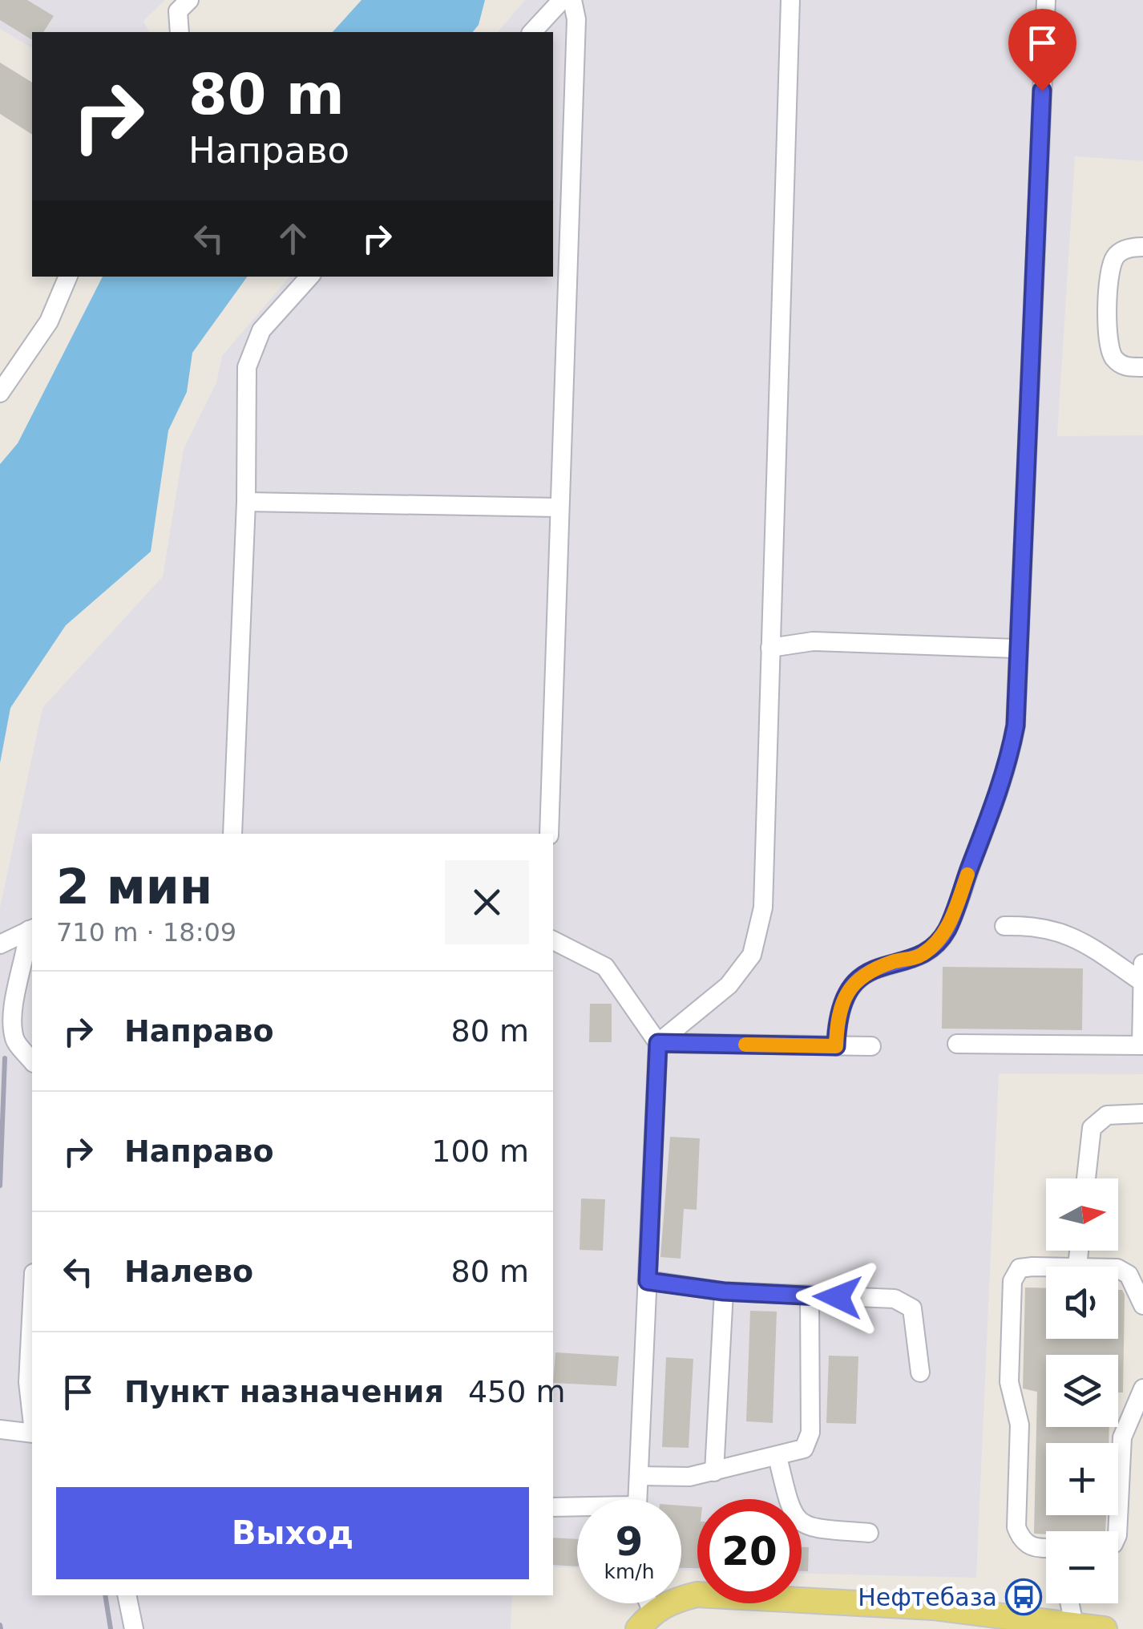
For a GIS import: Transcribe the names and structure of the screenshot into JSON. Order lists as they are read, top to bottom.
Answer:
{
  "places": {
    "bus stop": ["Нефтебаза"]
  },
  "north": "right",
  "page": {
    "turn": ["80 m", "Направо"],
    "heading": ["2 мин", "710 m · 18:09"],
    "list": [
      {
        "name": "Направо",
        "value": "80 m"
      },
      {
        "name": "Направо",
        "value": "100 m"
      },
      {
        "name": "Налево",
        "value": "80 m"
      },
      {
        "name": "Пункт назначения",
        "value": "450 m"
      }
    ],
    "map_buttons": ["+", "−"],
    "buttons": "Выход",
    "speed": "9 km/h",
    "limit": "20"
  }
}
